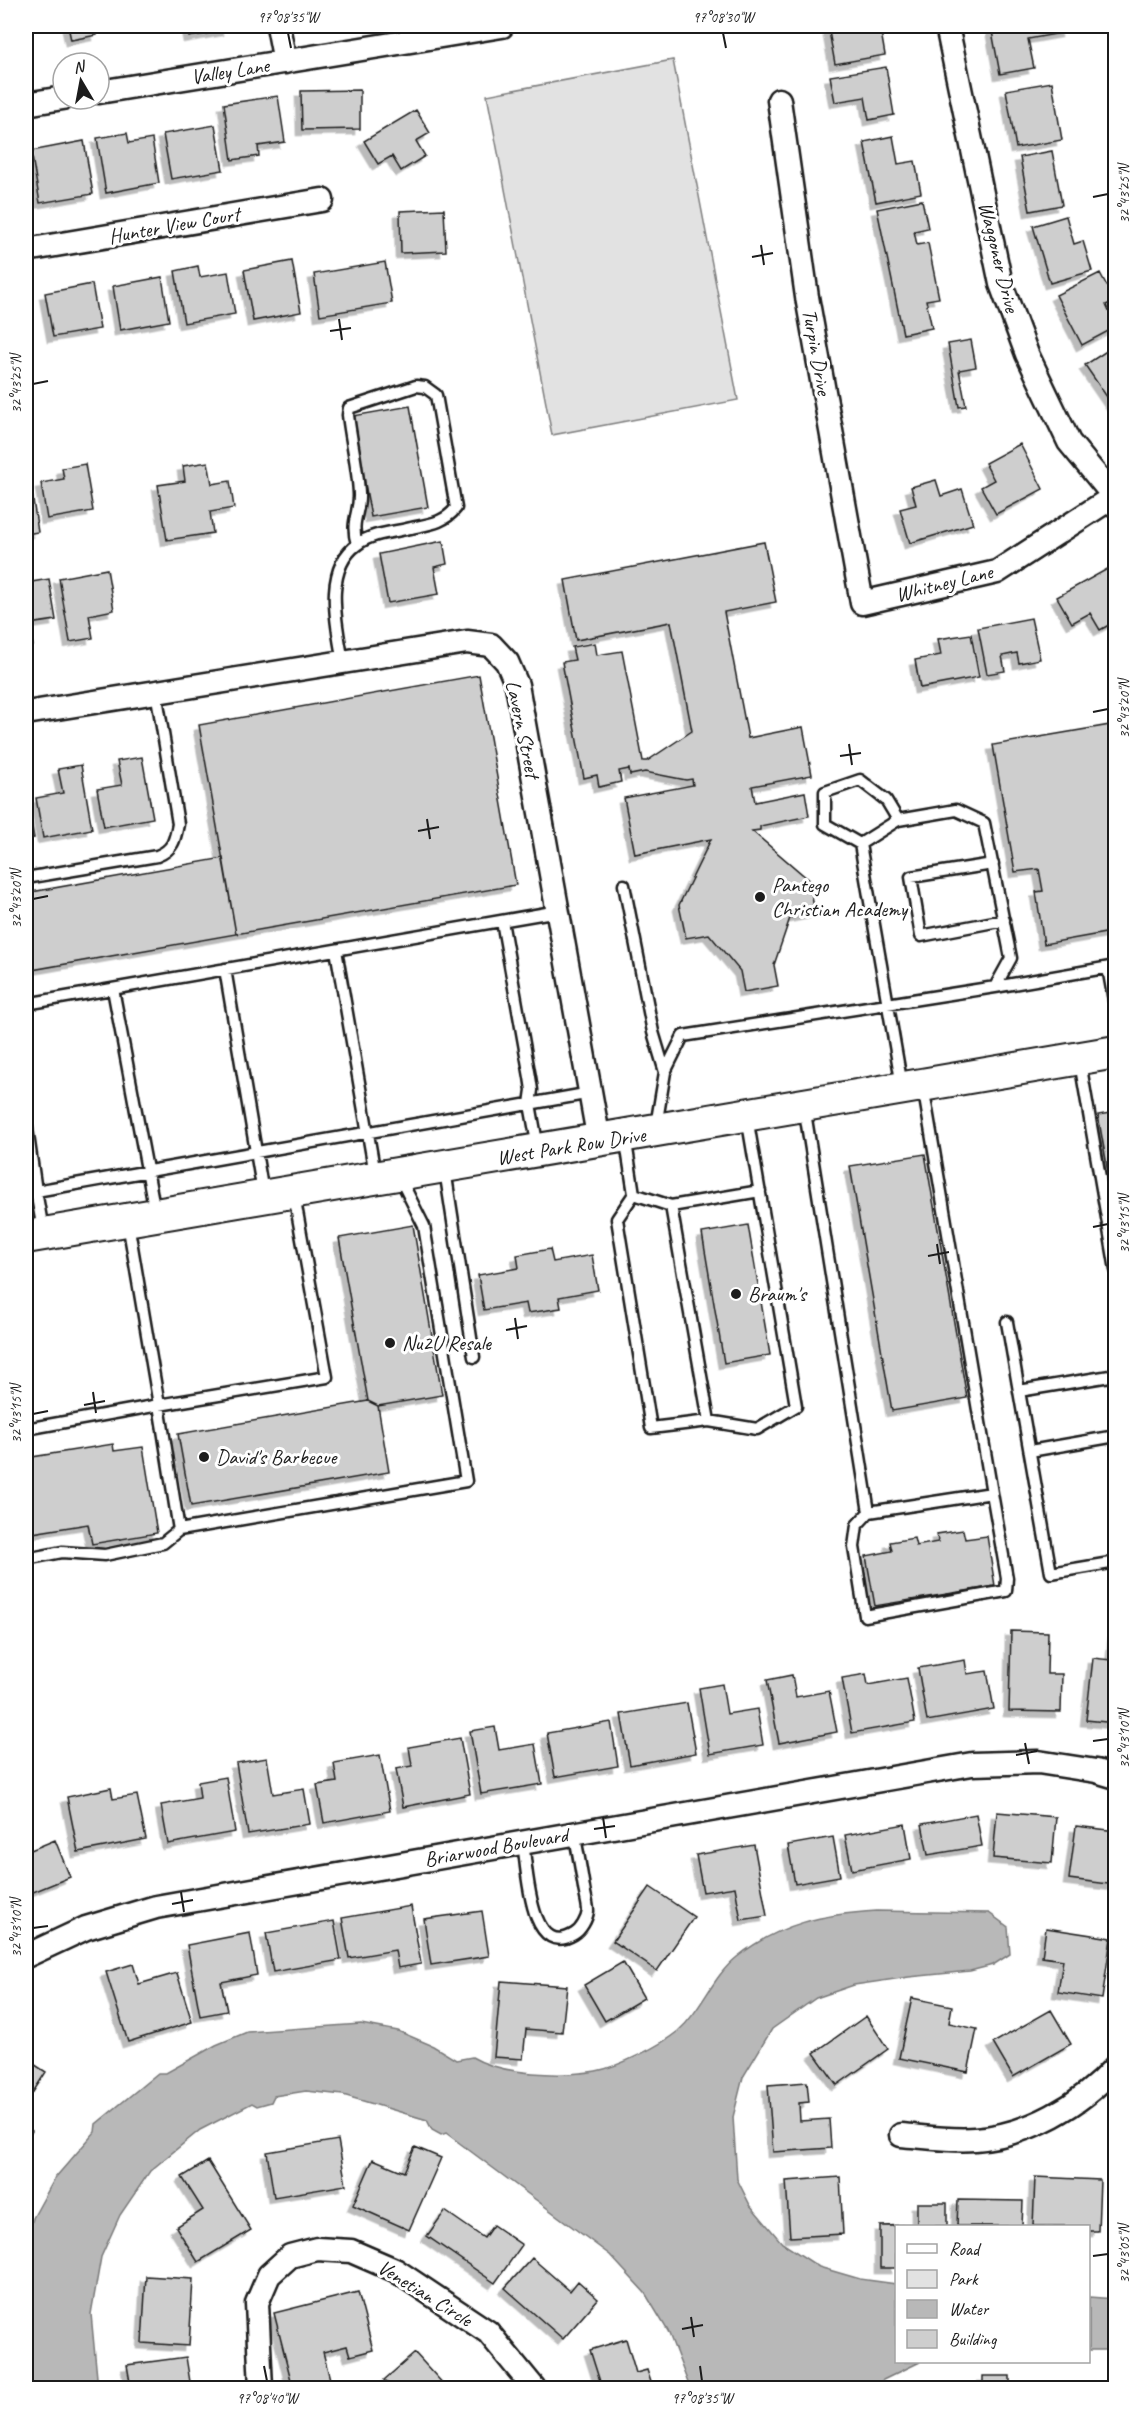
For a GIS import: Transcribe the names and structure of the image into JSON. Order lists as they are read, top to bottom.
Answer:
{
  "streets": {
    "main road": ["West Park Row Drive"],
    "street": [
      "Valley Lane",
      "Hunter View Court",
      "Waggoner Drive",
      "Turpin Drive",
      "Whitney Lane",
      "Lavern Street",
      "Briarwood Boulevard",
      "Venetian Circle"
    ]
  },
  "crossings": [
    ["Waggoner Drive", "Whitney Lane"],
    ["Turpin Drive", "Whitney Lane"],
    ["Lavern Street", "West Park Row Drive"]
  ],
  "places": [
    "Pantego Christian Academy",
    "Braum's",
    "Nu2U Resale",
    "David's Barbecue"
  ],
  "legend": [
    "Road",
    "Park",
    "Water",
    "Building"
  ],
  "north": "top",
  "coordinates": [
    "97°08'35\"W",
    "97°08'30\"W",
    "32°43'25\"N",
    "32°43'20\"N",
    "32°43'15\"N",
    "32°43'10\"N",
    "32°43'05\"N",
    "97°08'40\"W"
  ]
}
